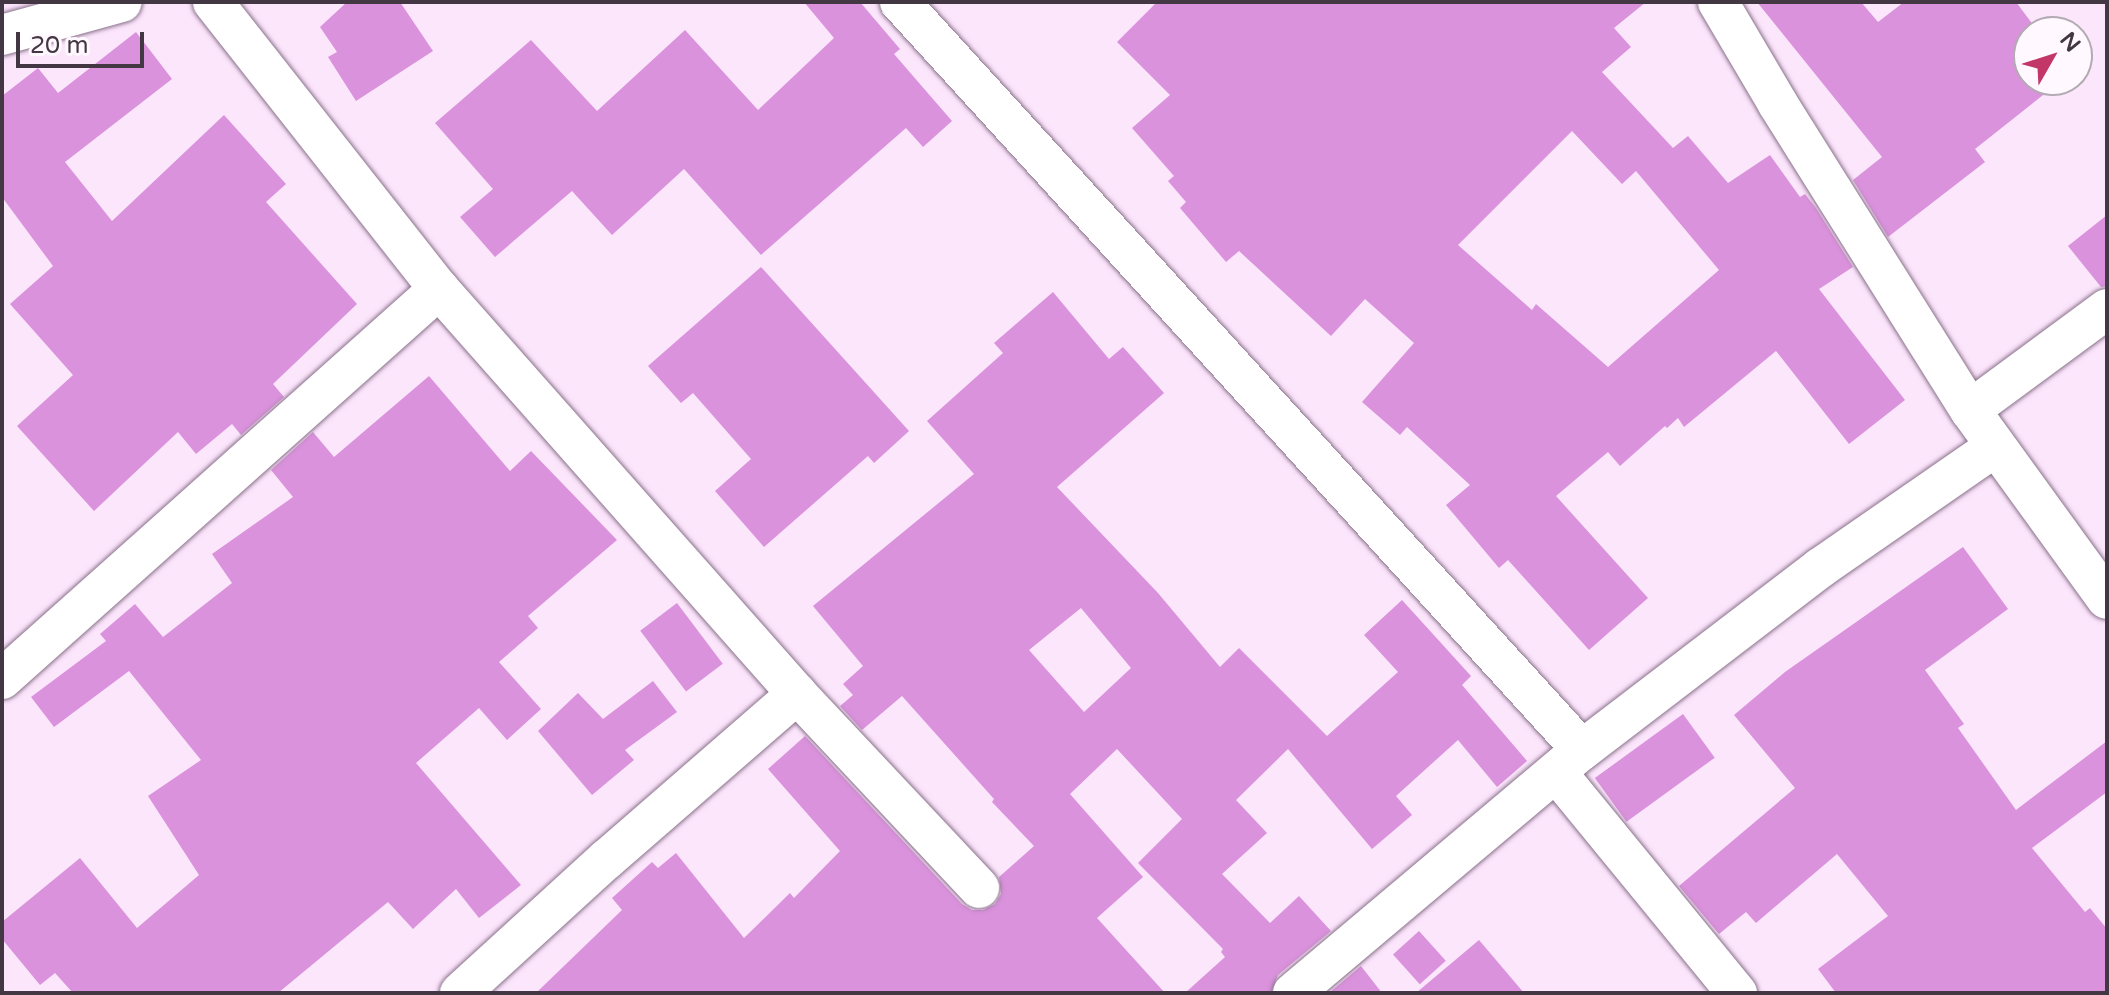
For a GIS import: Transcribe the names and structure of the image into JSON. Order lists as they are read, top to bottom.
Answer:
{
  "scale_bar": "20 m",
  "north": "top right"
}
